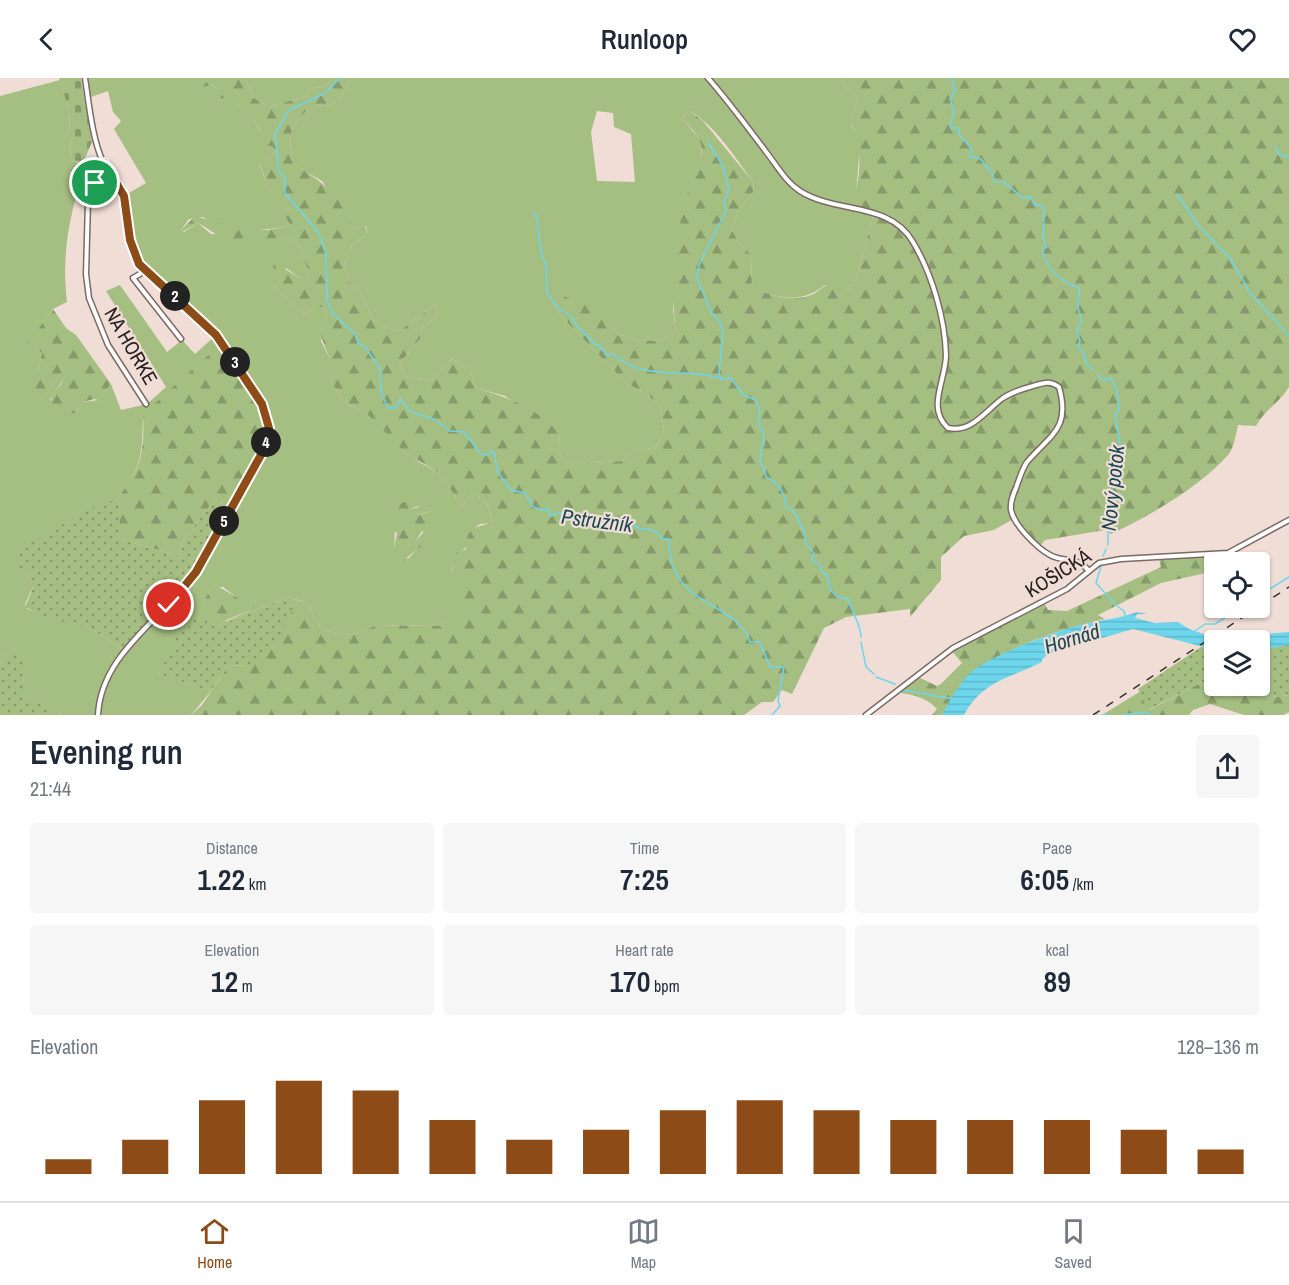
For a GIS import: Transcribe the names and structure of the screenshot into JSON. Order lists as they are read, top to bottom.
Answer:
{
  "streets": {
    "street": ["NA HORKE", "KOŠICKÁ"]
  },
  "water": ["Nový potok", "Pstružník", "Hornád"],
  "page": {
    "header": "Runloop",
    "pins": [
      "2",
      "3",
      "4",
      "5"
    ],
    "heading": ["Evening run", "21:44"],
    "stats": [
      ["Distance", "1.22 km"],
      ["Time", "7:25"],
      ["Pace", "6:05 /km"],
      ["Elevation", "12 m"],
      ["Heart rate", "170 bpm"],
      ["kcal", "89"]
    ],
    "chart": ["Elevation", "128–136 m"],
    "tabs": ["Home", "Map", "Saved"]
  }
}
